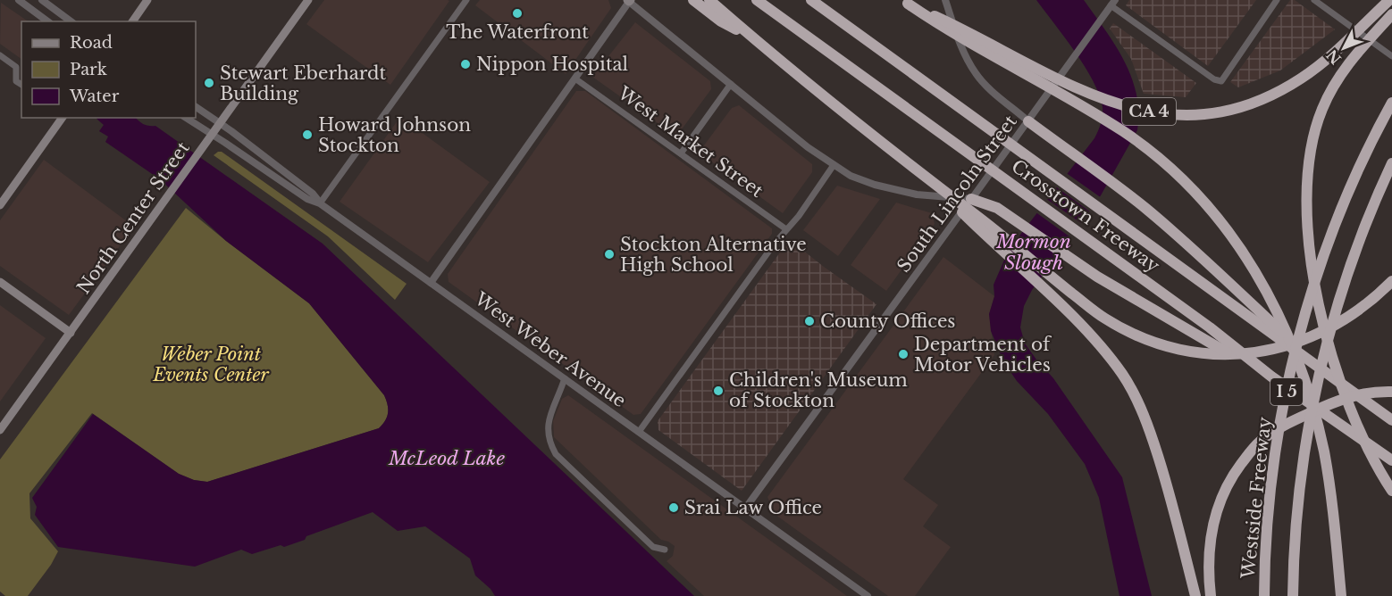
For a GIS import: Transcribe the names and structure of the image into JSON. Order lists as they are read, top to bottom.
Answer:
{
  "streets": {
    "highway": [
      "CA 4",
      "Crosstown Freeway",
      "I 5",
      "Westside Freeway"
    ],
    "main road": ["North Center Street"],
    "street": ["West Market Street", "South Lincoln Street", "West Weber Avenue"]
  },
  "crossings": [
    ["South Lincoln Street", "West Weber Avenue"],
    ["North Center Street", "West Weber Avenue"]
  ],
  "water": ["Mormon Slough", "McLeod Lake"],
  "parks": ["Weber Point Events Center"],
  "places": [
    "The Waterfront",
    "Nippon Hospital",
    "Stewart Eberhardt Building",
    "Howard Johnson Stockton",
    "Stockton Alternative High School",
    "County Offices",
    "Department of Motor Vehicles",
    "Children's Museum of Stockton",
    "Srai Law Office"
  ],
  "legend": ["Road", "Park", "Water"],
  "north": "bottom left"
}
